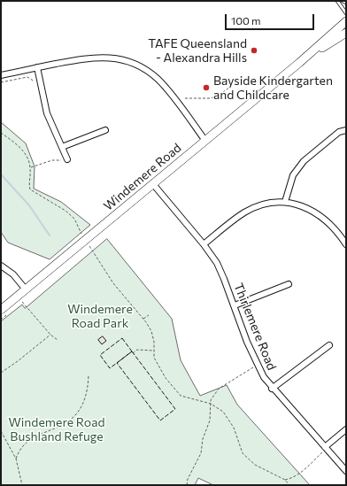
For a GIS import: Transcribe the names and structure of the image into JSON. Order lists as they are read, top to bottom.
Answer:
{
  "streets": {
    "main road": ["Windemere Road"],
    "street": ["Thirlemere Road"]
  },
  "crossings": [
    ["Windemere Road", "Thirlemere Road"]
  ],
  "parks": ["Windemere Road Park", "Windemere Road Bushland Refuge"],
  "places": ["TAFE Queensland - Alexandra Hills", "Bayside Kindergarten and Childcare"],
  "scale_bar": "100 m"
}
